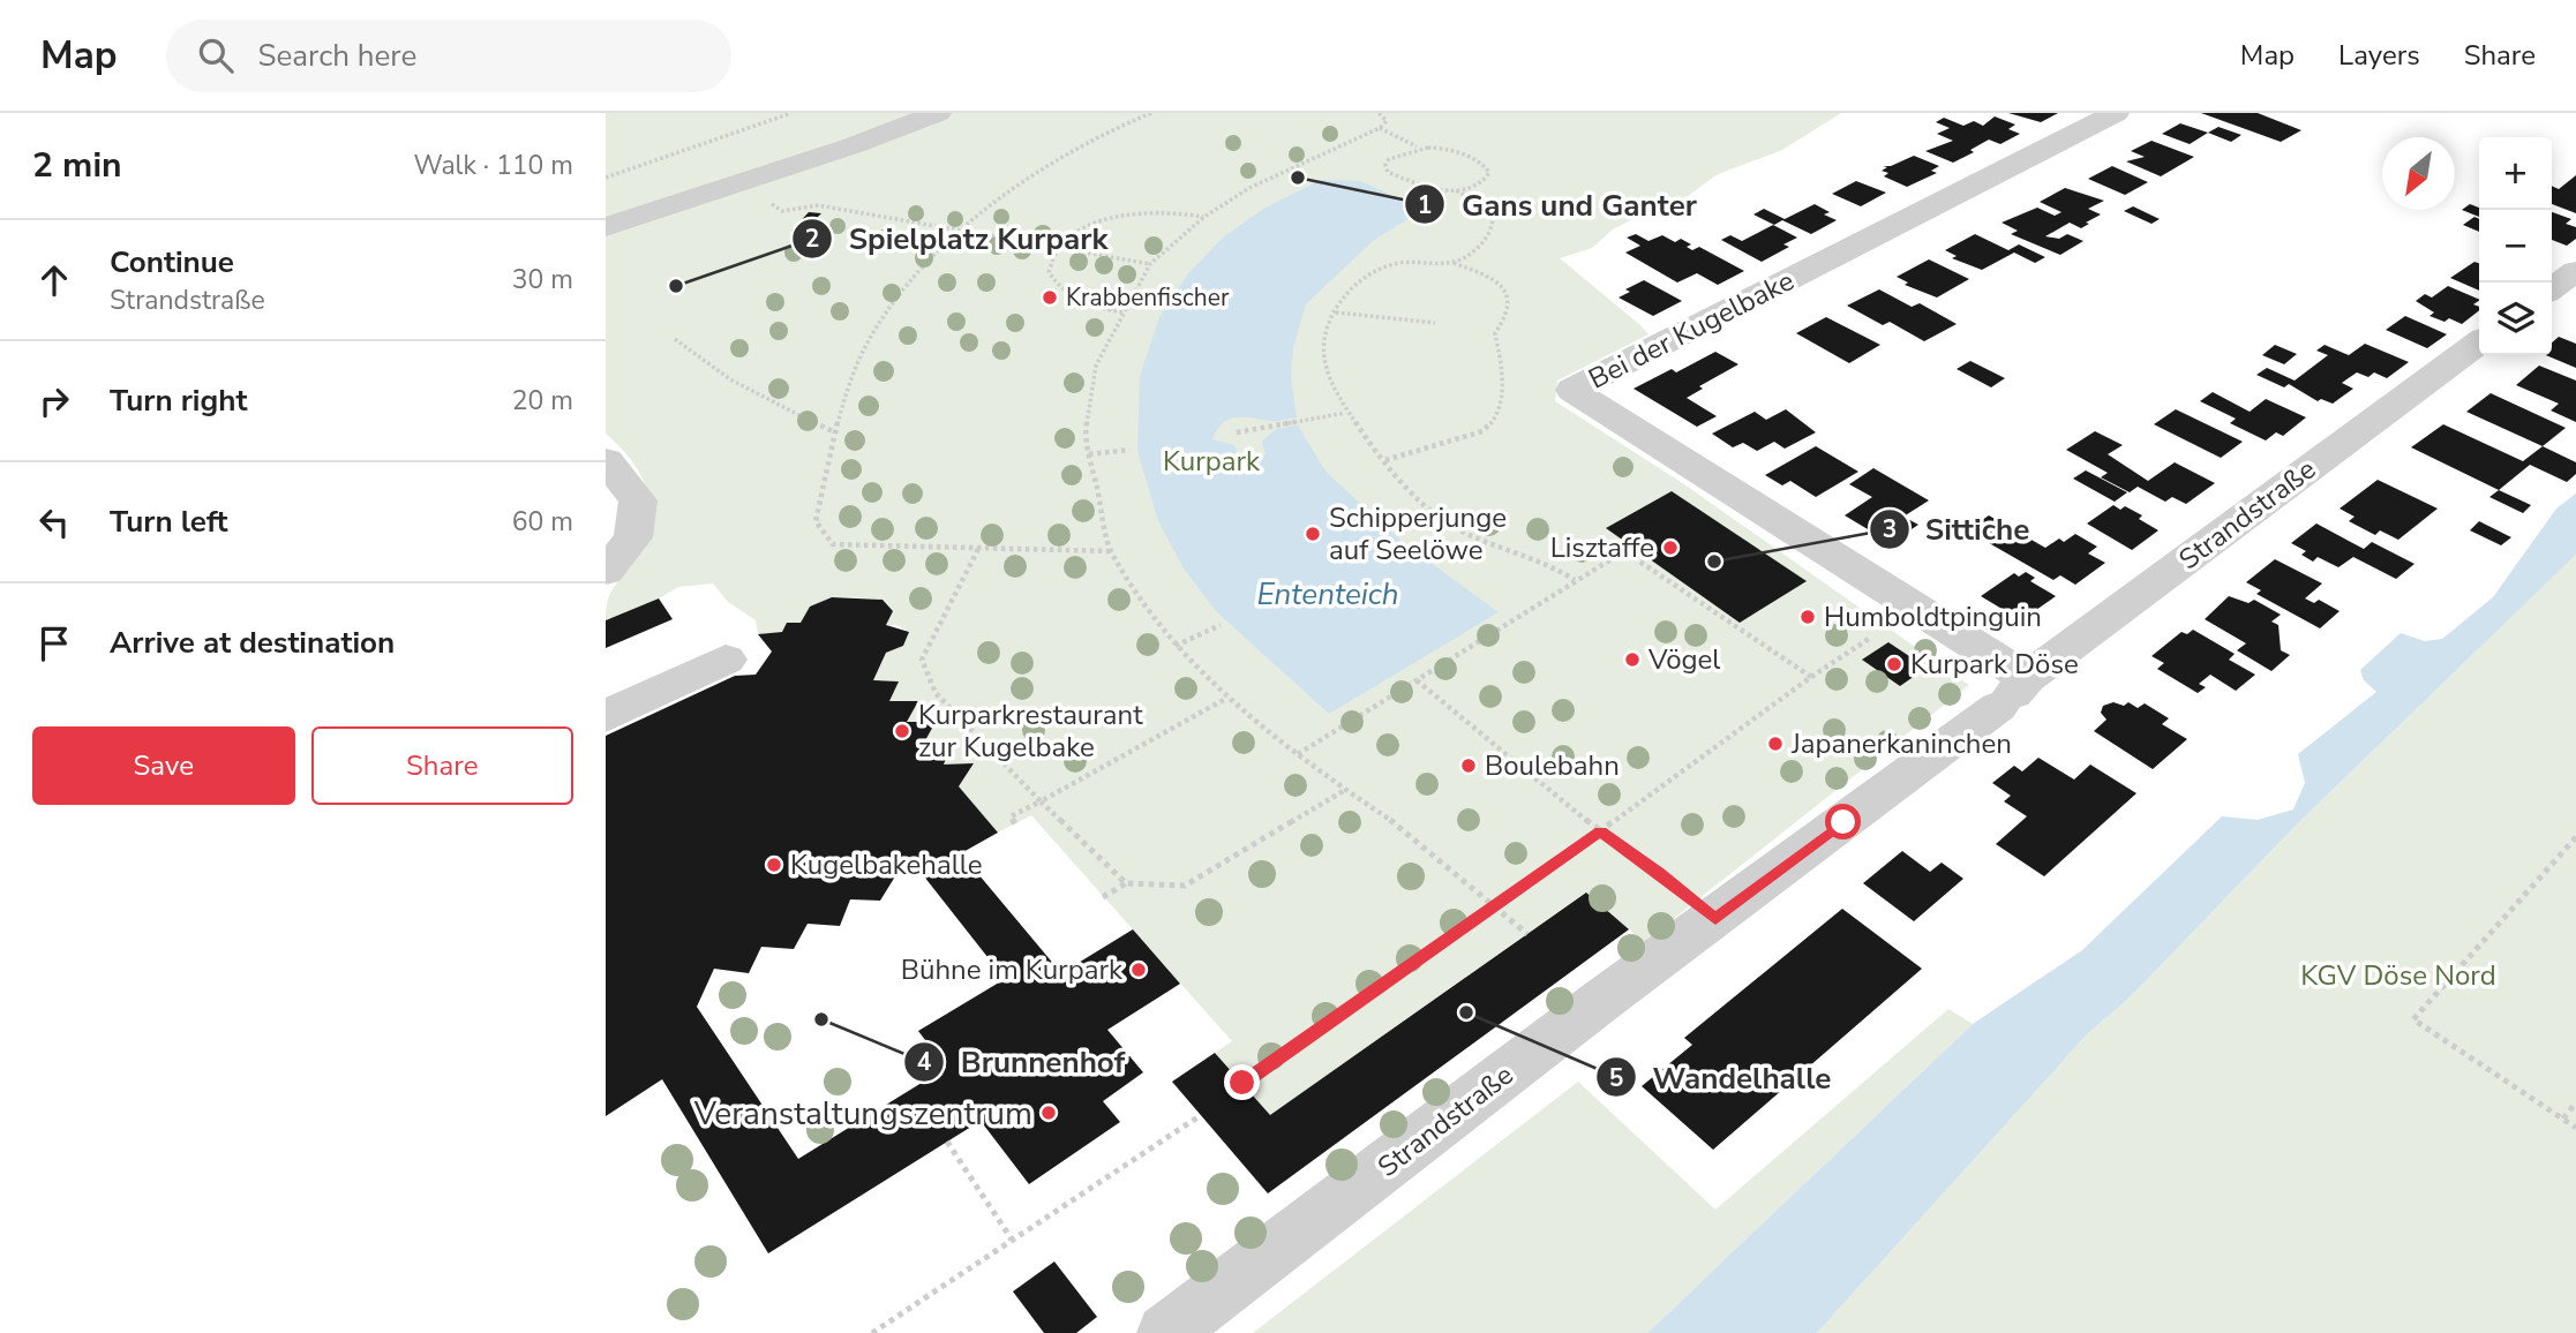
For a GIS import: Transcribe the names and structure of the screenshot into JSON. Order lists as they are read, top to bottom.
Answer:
{
  "streets": {
    "street": ["Bei der Kugelbake", "Strandstraße"]
  },
  "crossings": [
    ["Bei der Kugelbake", "Strandstraße"]
  ],
  "water": ["Ententeich"],
  "parks": ["Kurpark", "KGV Döse Nord"],
  "places": [
    "Gans und Ganter",
    "Spielplatz Kurpark",
    "Krabbenfischer",
    "Schipperjunge auf Seelöwe",
    "Lisztaffe",
    "Sittiche",
    "Humboldtpinguin",
    "Vögel",
    "Kurpark Döse",
    "Kurparkrestaurant zur Kugelbake",
    "Japanerkaninchen",
    "Boulebahn",
    "Kugelbakehalle",
    "Bühne im Kurpark",
    "Wandelhalle",
    "Brunnenhof",
    "Veranstaltungszentrum"
  ],
  "north": "bottom left",
  "page": {
    "header": "Map",
    "search": "Search here",
    "nav": ["Map", "Layers", "Share"],
    "heading": ["2 min", "Walk · 110 m"],
    "map_buttons": ["+", "−"],
    "list": [
      ["Continue", "Strandstraße", "30 m"],
      ["Turn right", "20 m"],
      ["Turn left", "60 m"],
      "Arrive at destination"
    ],
    "buttons": ["Save", "Share"]
  }
}
